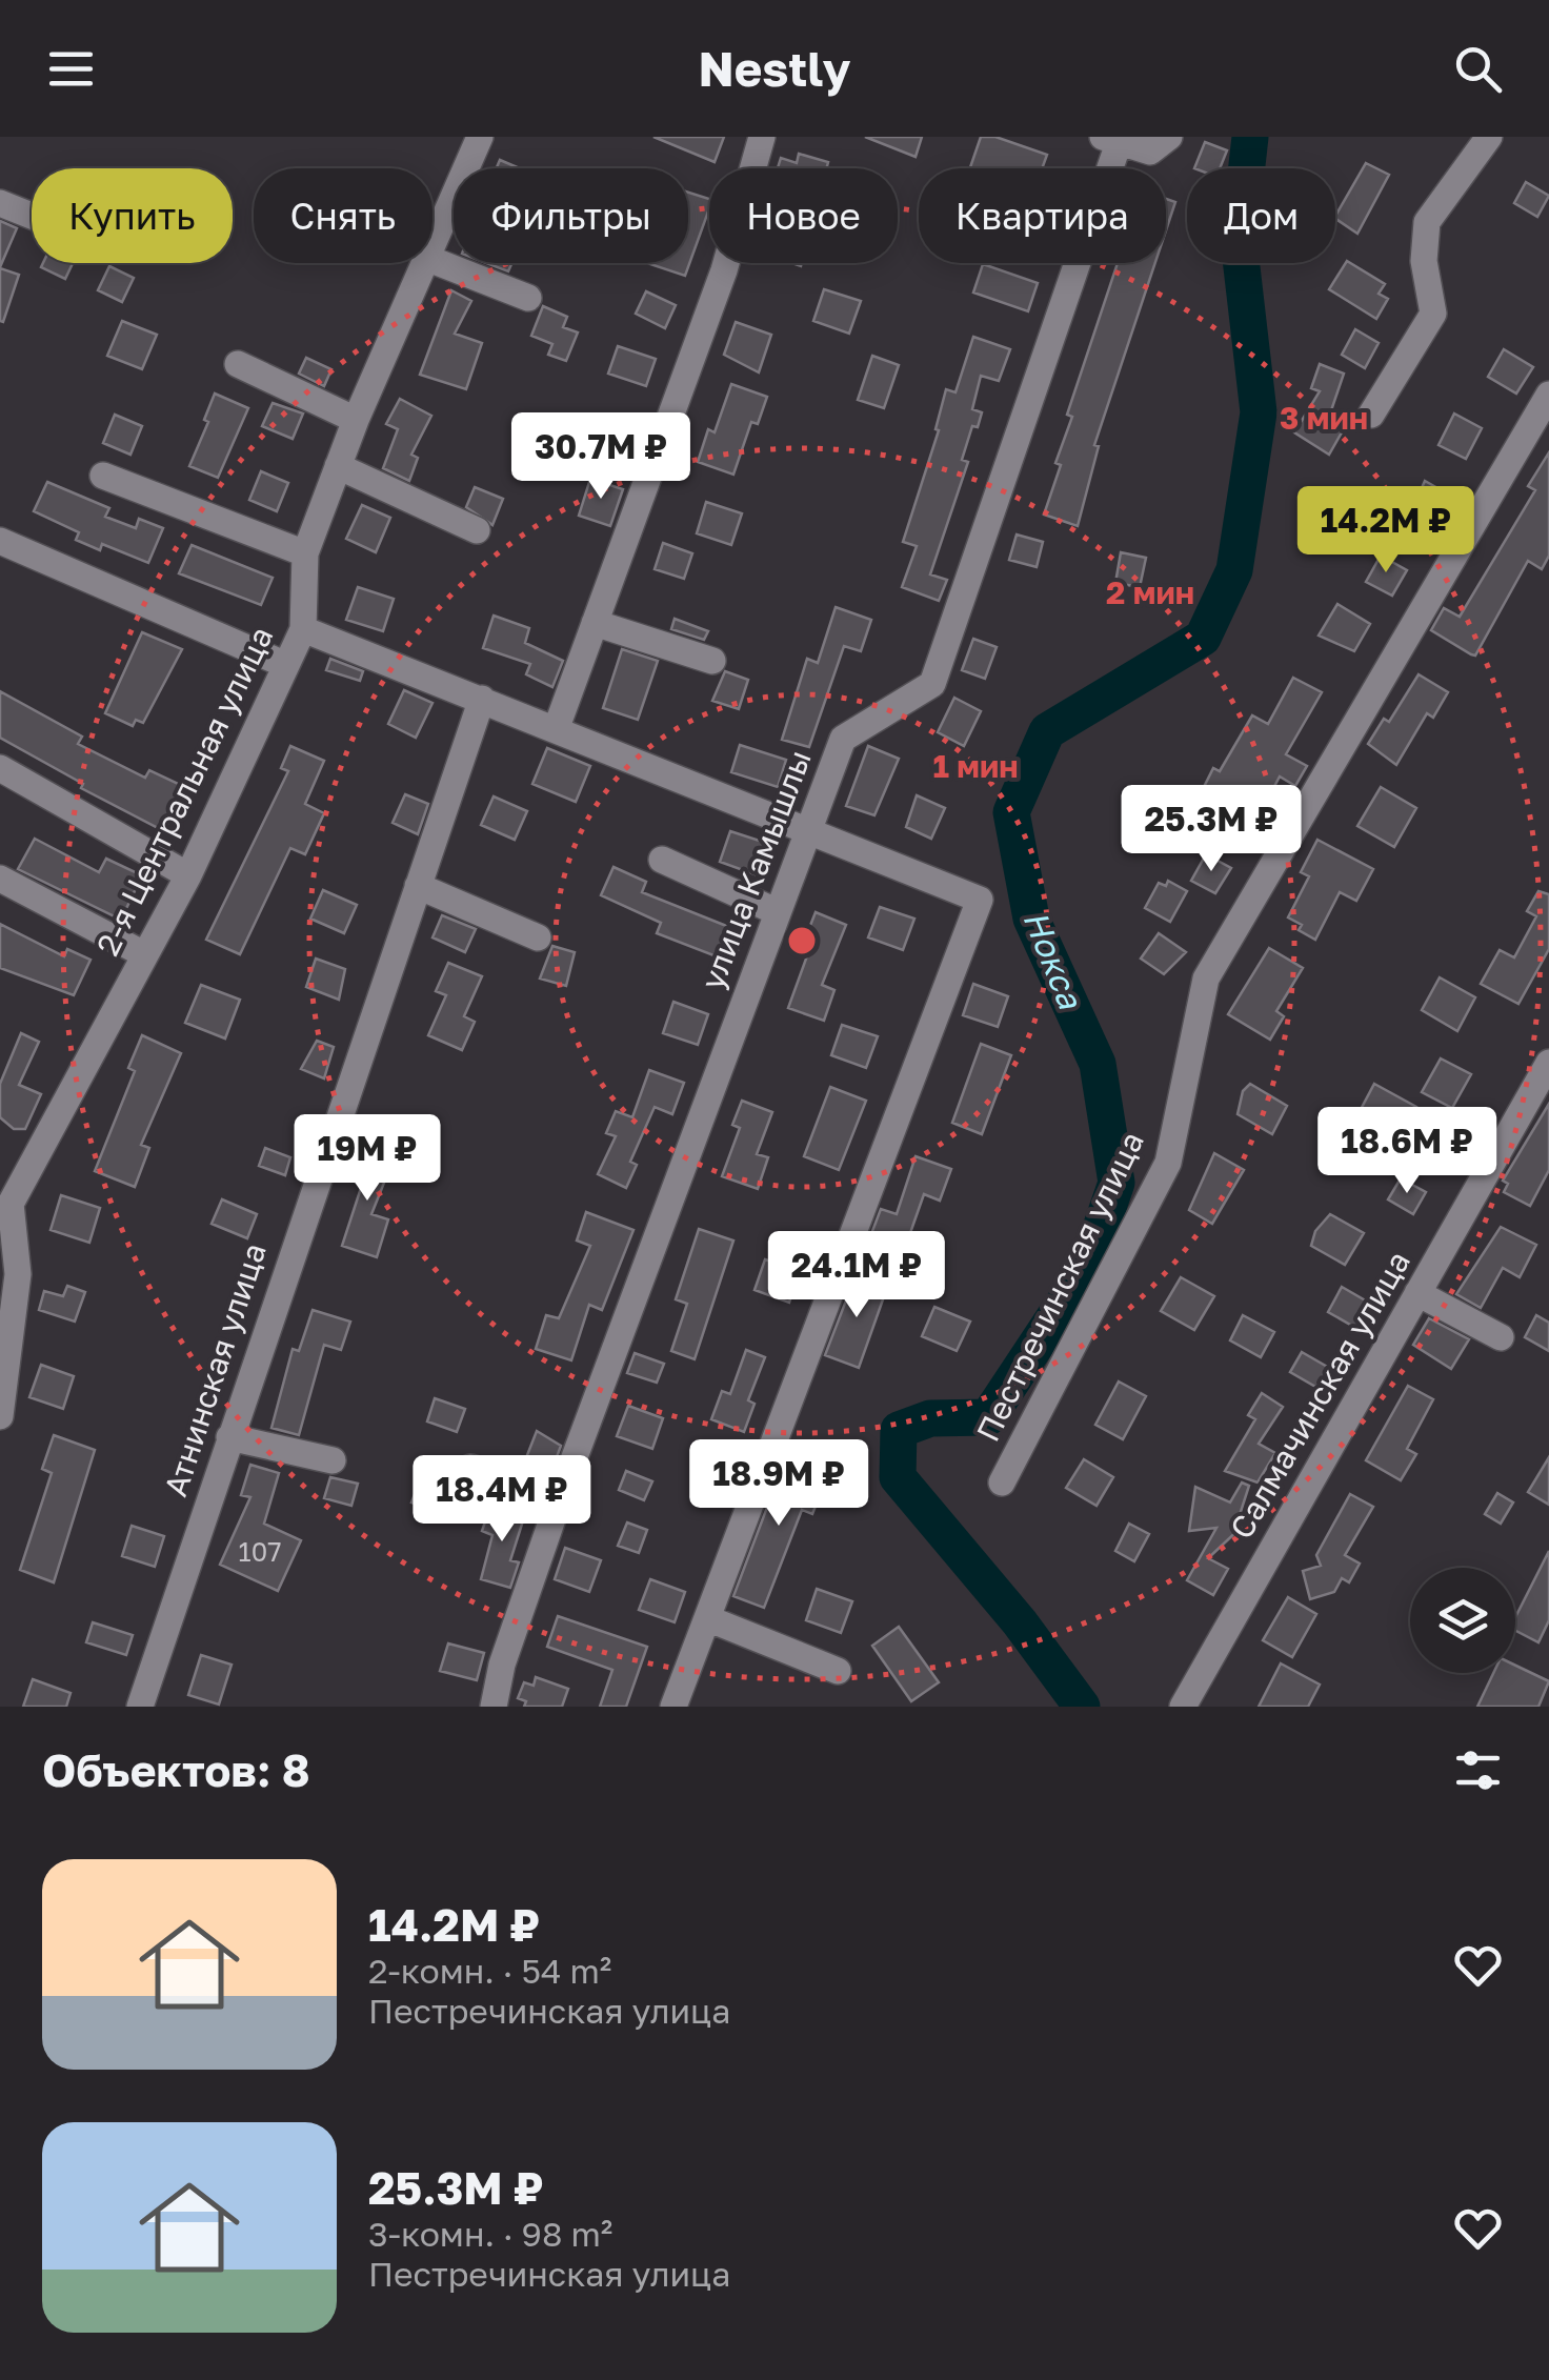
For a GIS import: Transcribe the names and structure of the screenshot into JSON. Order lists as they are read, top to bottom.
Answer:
{
  "streets": {
    "street": [
      "2-я Центральная улица",
      "улица Камышлы",
      "Пестречинская улица",
      "Атнинская улица",
      "Салмачинская улица"
    ]
  },
  "water": ["Нокса"],
  "house_numbers": ["107"],
  "page": {
    "header": "Nestly",
    "chip": [
      "Купить",
      "Снять",
      "Фильтры",
      "Новое",
      "Квартира",
      "Дом"
    ],
    "price": [
      "30.7M ₽",
      "14.2M ₽",
      "25.3M ₽",
      "18.6M ₽",
      "19M ₽",
      "24.1M ₽",
      "18.9M ₽",
      "18.4M ₽"
    ],
    "heading": "Объектов: 8",
    "list": [
      {
        "name": "14.2M ₽",
        "note": "2-комн. · 54 m² · Пестречинская улица"
      },
      {
        "name": "25.3M ₽",
        "note": "3-комн. · 98 m² · Пестречинская улица"
      }
    ]
  },
  "rings": ["3 мин", "2 мин", "1 мин"]
}
